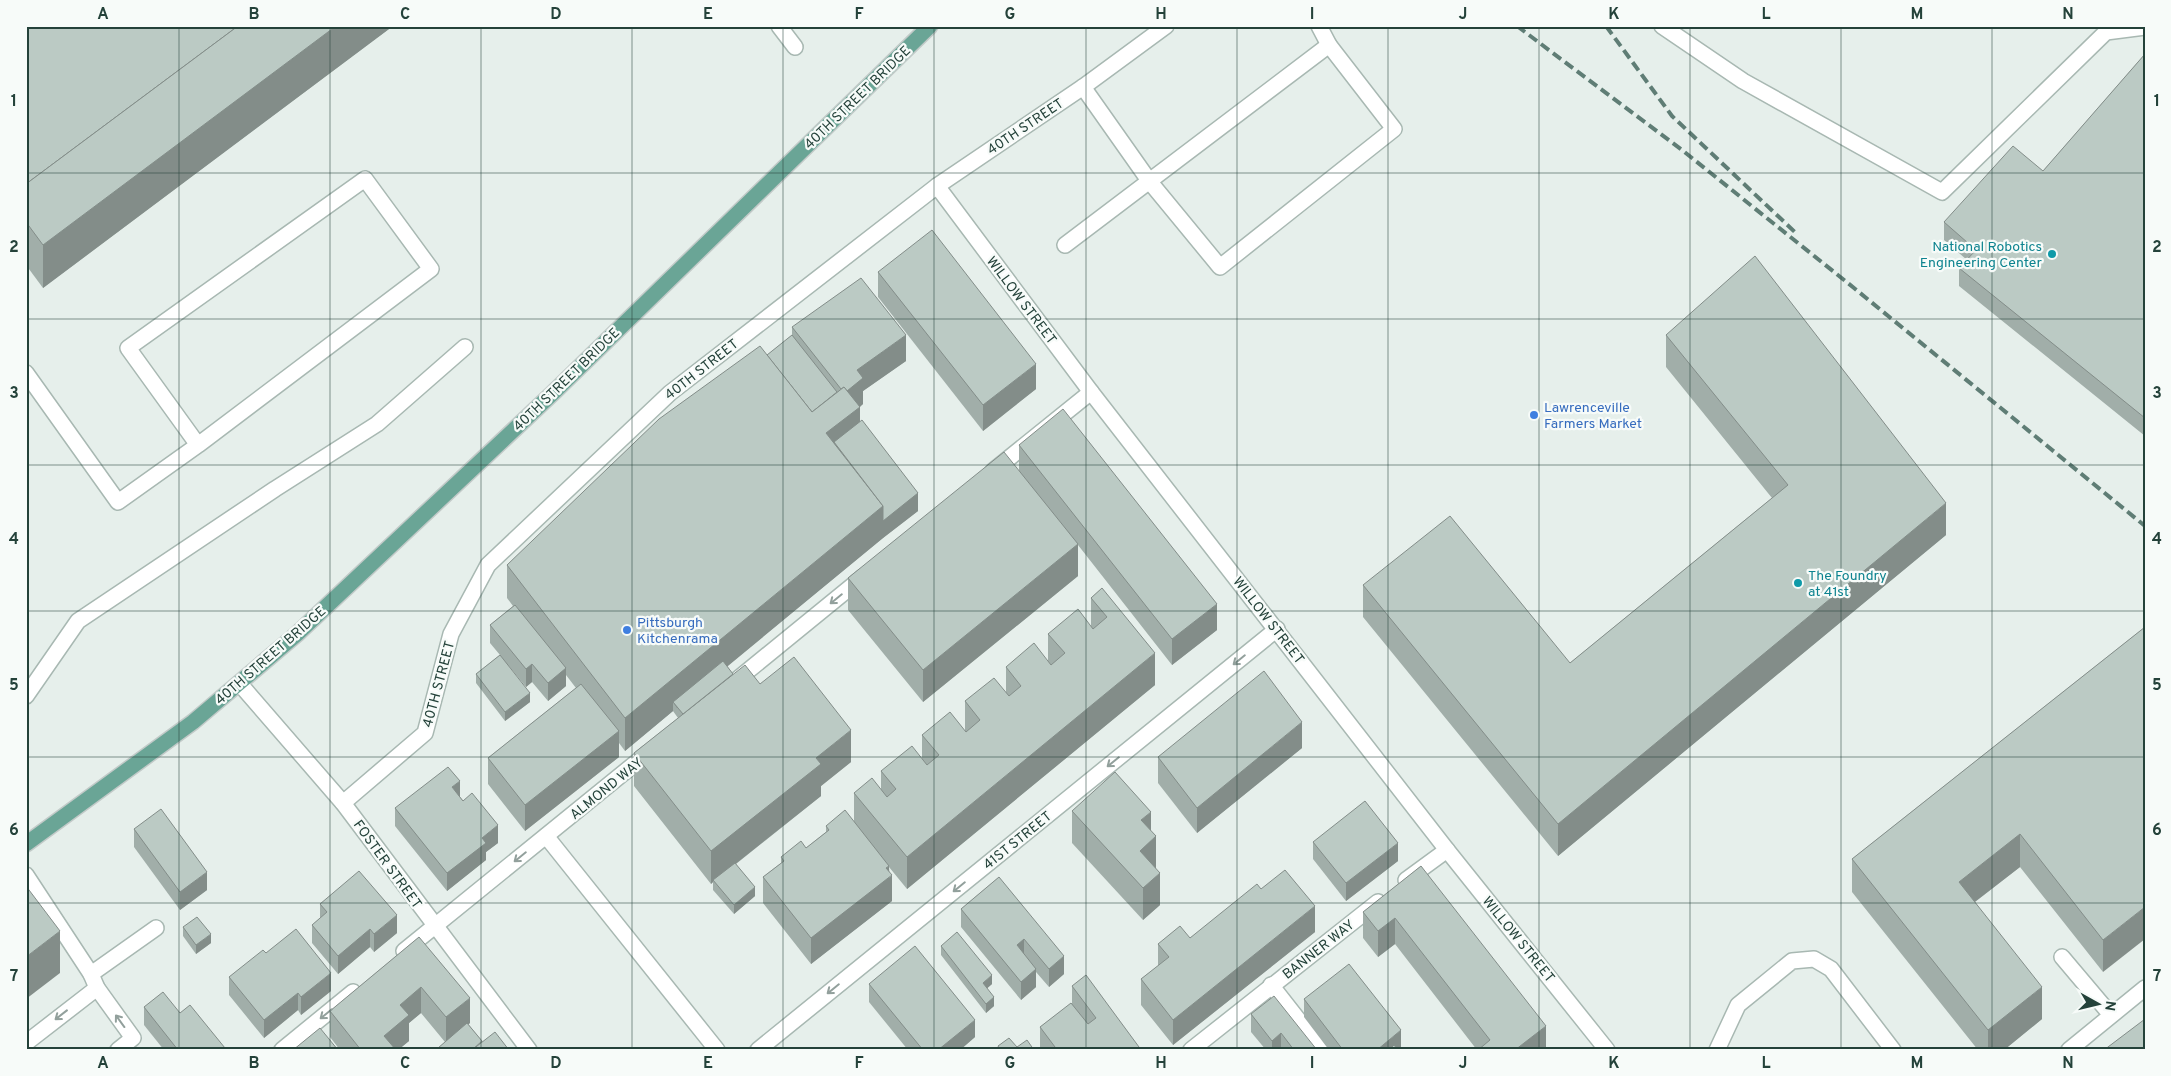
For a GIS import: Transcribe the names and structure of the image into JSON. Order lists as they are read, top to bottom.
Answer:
{
  "streets": {
    "main road": ["40TH STREET BRIDGE"],
    "street": [
      "40TH STREET",
      "WILLOW STREET",
      "ALMOND WAY",
      "41ST STREET",
      "FOSTER STREET",
      "BANNER WAY"
    ]
  },
  "crossings": [
    ["40TH STREET BRIDGE", "FOSTER STREET"],
    ["40TH STREET", "WILLOW STREET"],
    ["40TH STREET", "FOSTER STREET"],
    ["WILLOW STREET", "41ST STREET"],
    ["WILLOW STREET", "BANNER WAY"],
    ["ALMOND WAY", "FOSTER STREET"]
  ],
  "one_way": ["ALMOND WAY", "41ST STREET"],
  "places": [
    "National Robotics Engineering Center",
    "Lawrenceville Farmers Market",
    "The Foundry at 41st",
    "Pittsburgh Kitchenrama"
  ],
  "north": "right",
  "grid": {
    "columns": [
      "A",
      "B",
      "C",
      "D",
      "E",
      "F",
      "G",
      "H",
      "I",
      "J",
      "K",
      "L",
      "M",
      "N"
    ],
    "rows": [
      "1",
      "2",
      "3",
      "4",
      "5",
      "6",
      "7"
    ]
  }
}
